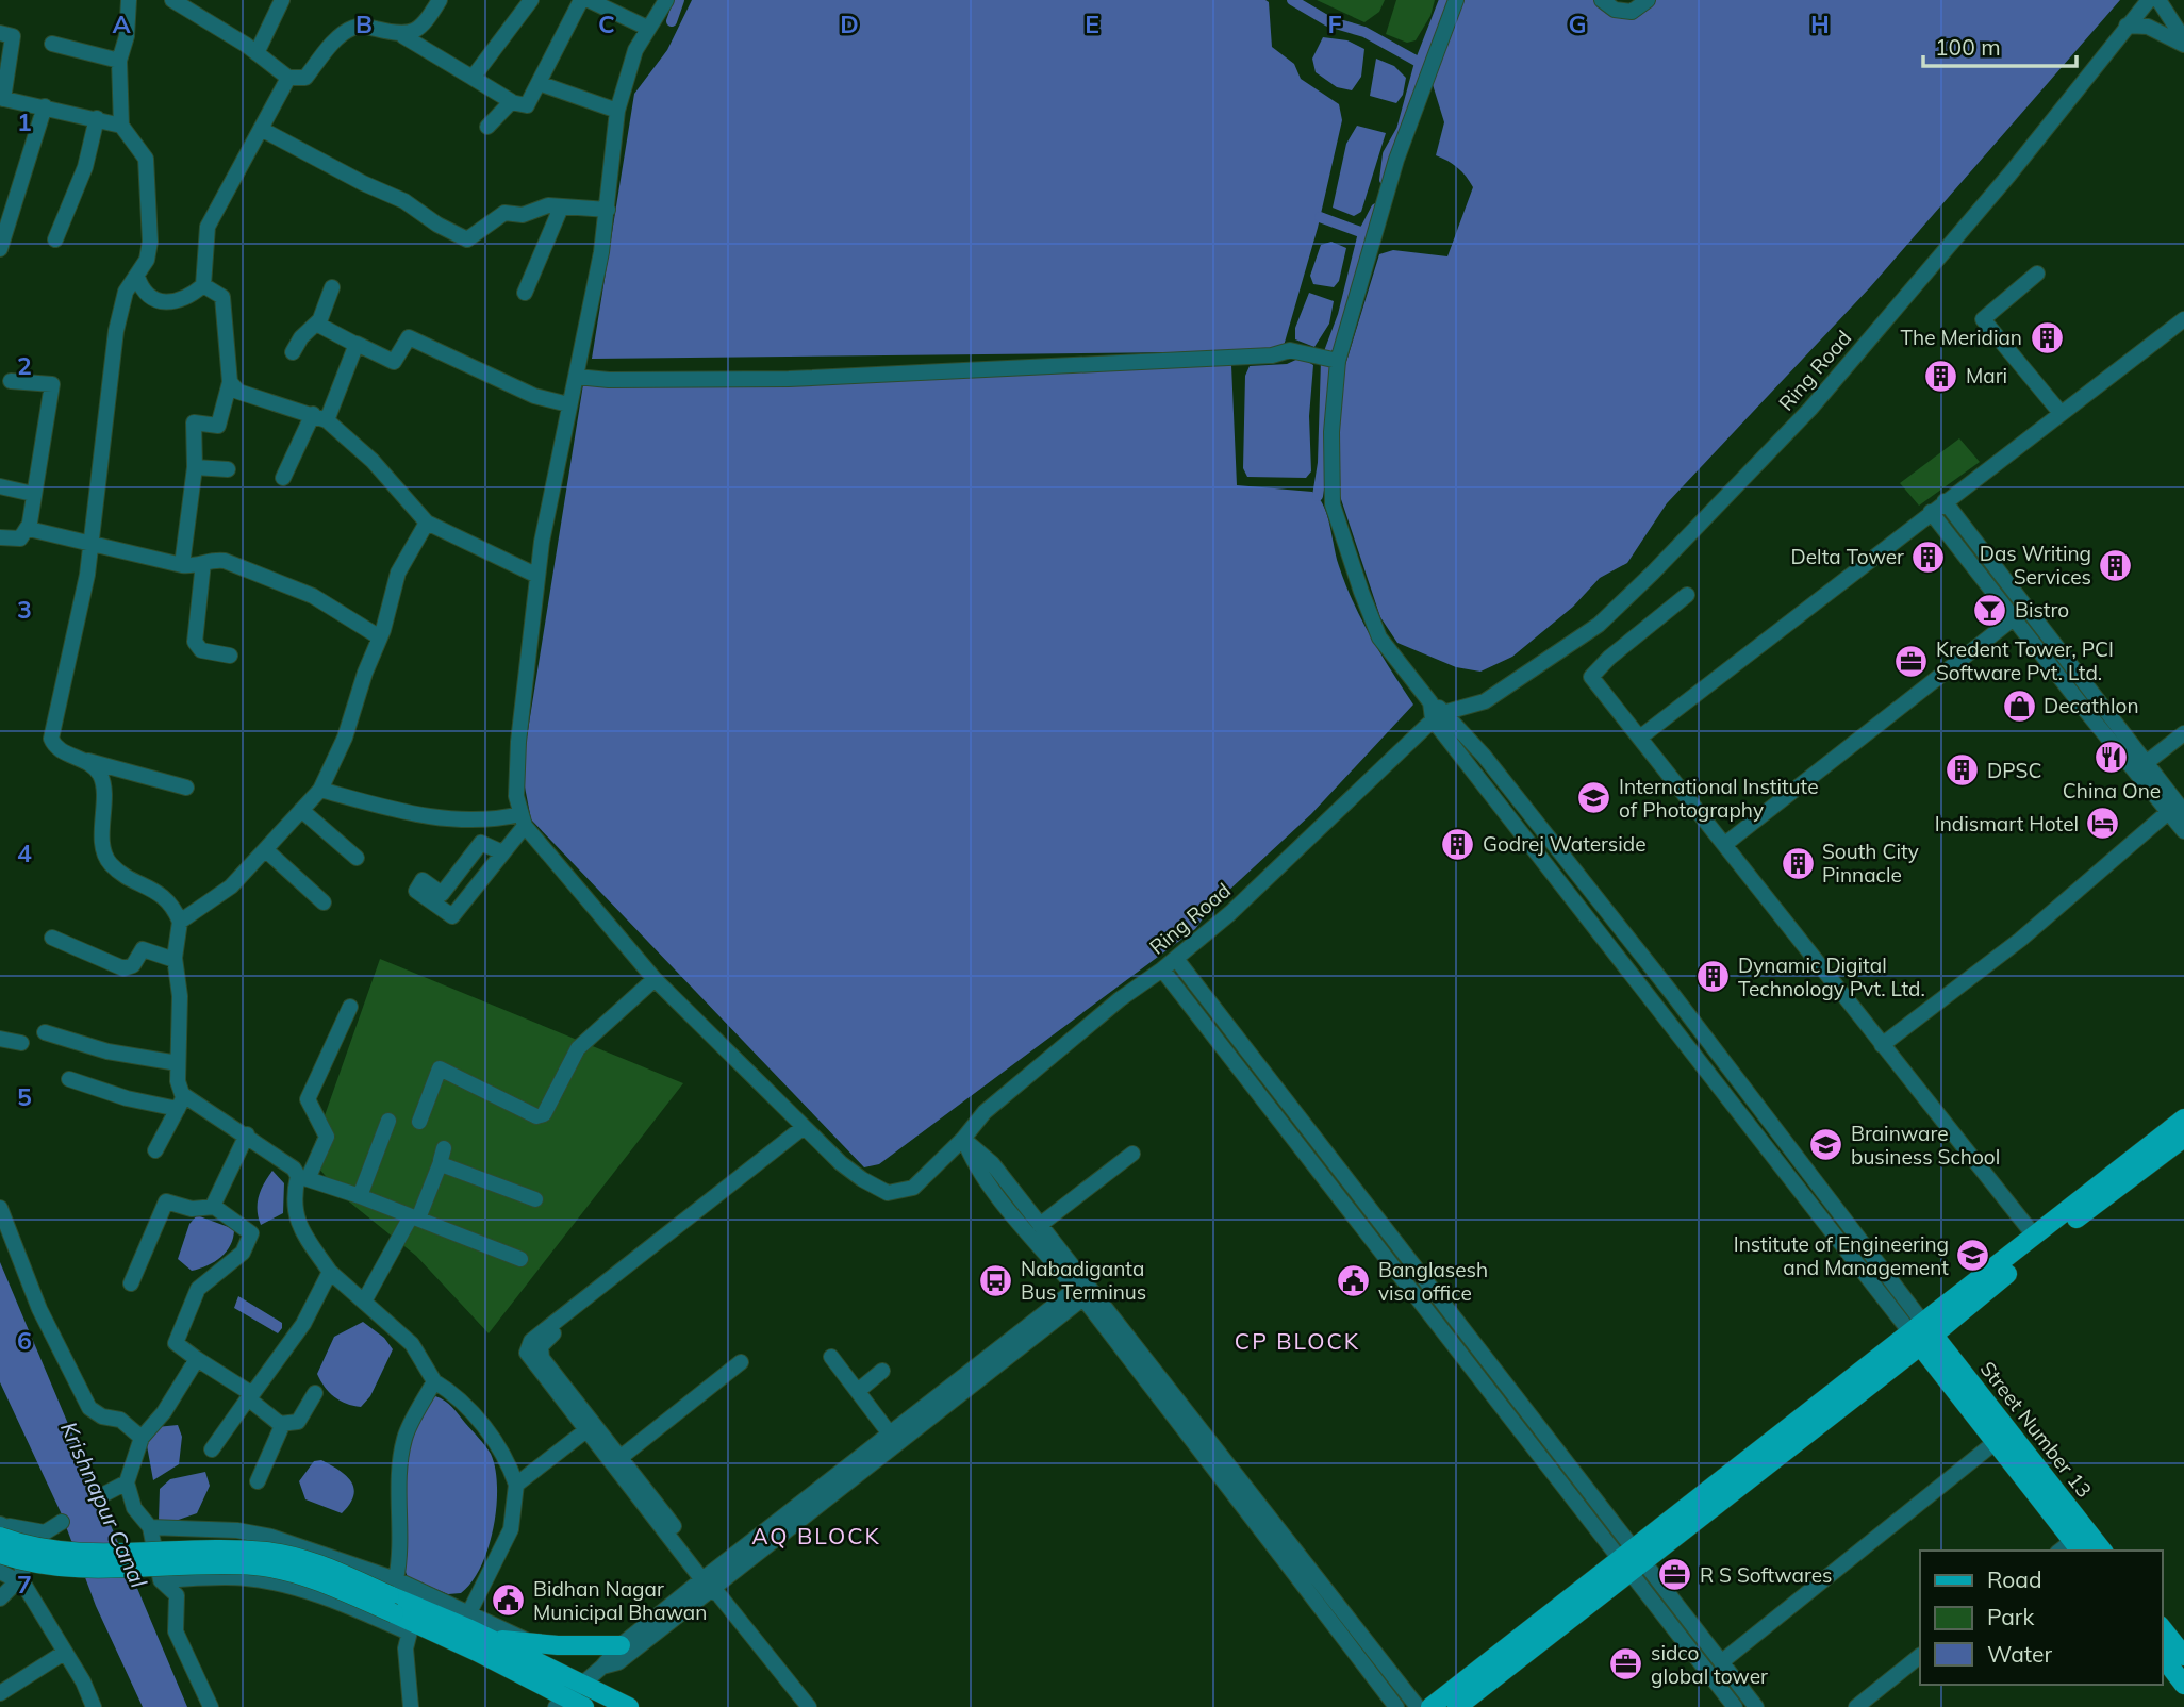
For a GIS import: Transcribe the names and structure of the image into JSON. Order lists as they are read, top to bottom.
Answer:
{
  "streets": {
    "main road": ["Street Number 13"],
    "street": ["Ring Road"]
  },
  "districts": ["CP BLOCK", "AQ BLOCK"],
  "water": ["Krishnapur Canal"],
  "places": {
    "building": [
      "The Meridian",
      "Mari",
      "Delta Tower",
      "Das Writing Services",
      "DPSC",
      "Godrej Waterside",
      "South City Pinnacle",
      "Dynamic Digital Technology Pvt. Ltd."
    ],
    "bar": ["Bistro"],
    "office": ["Kredent Tower, PCI Software Pvt. Ltd.", "R S Softwares", "sidco global tower"],
    "shop": ["Decathlon"],
    "restaurant": ["China One"],
    "school or university": ["International Institute of Photography", "Brainware business School", "Institute of Engineering and Management"],
    "hotel": ["Indismart Hotel"],
    "bus stop": ["Nabadiganta Bus Terminus"],
    "public building": ["Banglasesh visa office", "Bidhan Nagar Municipal Bhawan"]
  },
  "legend": ["Road", "Park", "Water"],
  "scale_bar": "100 m",
  "grid": {
    "columns": [
      "A",
      "B",
      "C",
      "D",
      "E",
      "F",
      "G",
      "H"
    ],
    "rows": [
      "1",
      "2",
      "3",
      "4",
      "5",
      "6",
      "7"
    ]
  }
}
